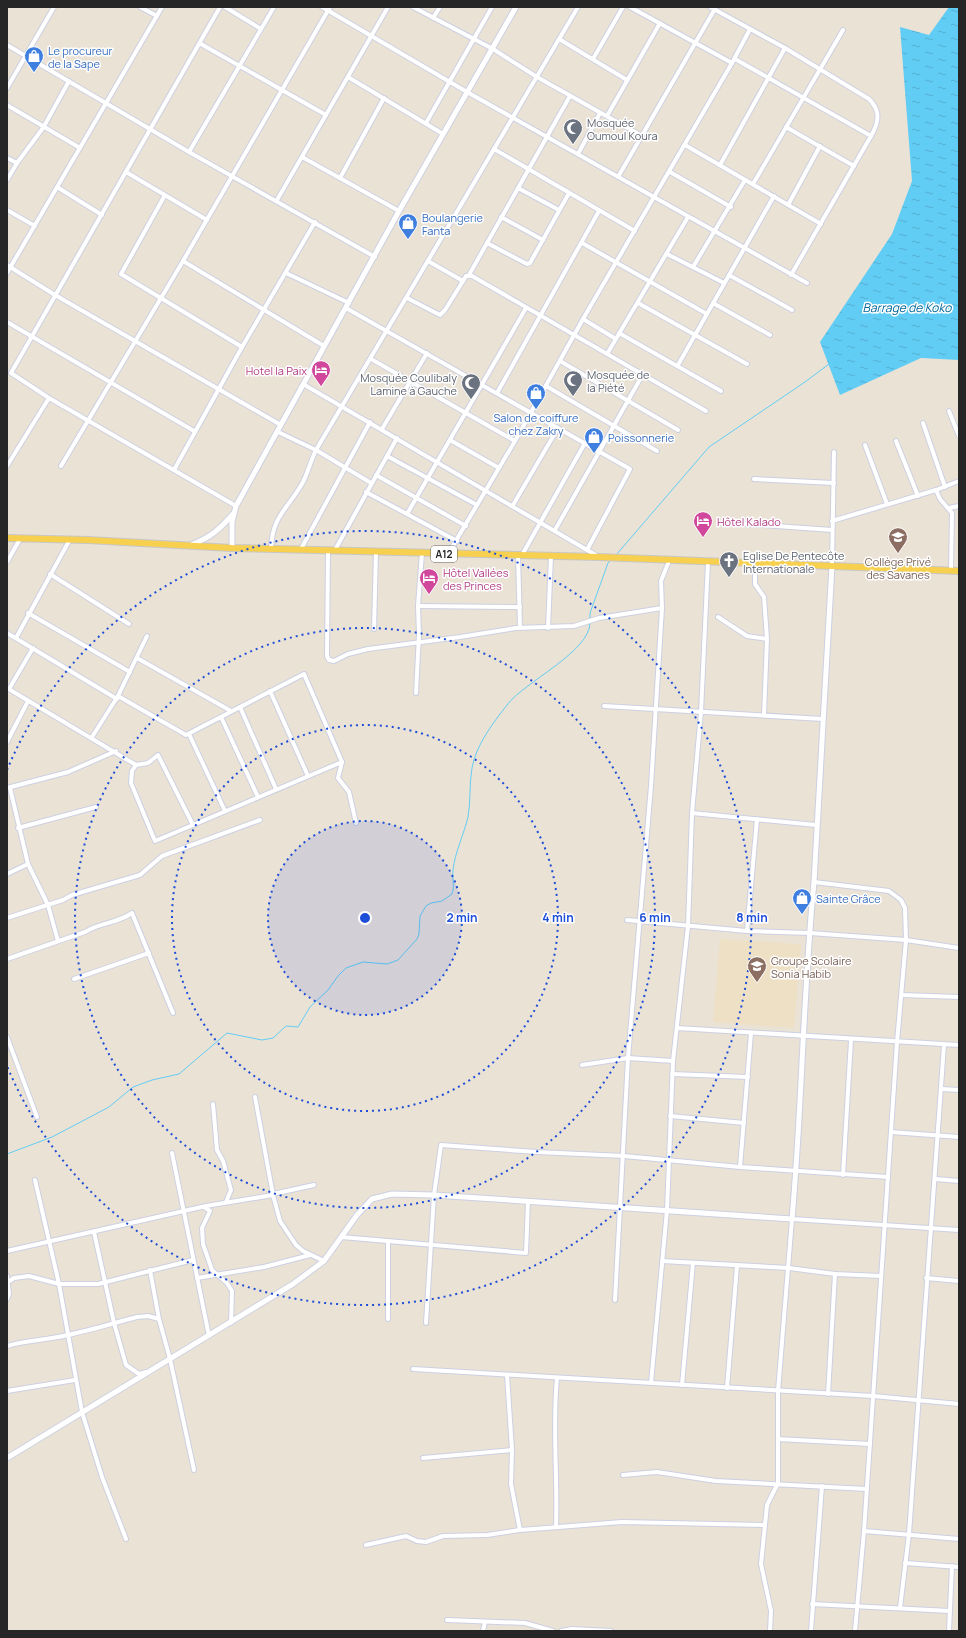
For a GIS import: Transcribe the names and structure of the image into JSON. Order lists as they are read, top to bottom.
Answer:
{
  "streets": {
    "main road": ["A12"]
  },
  "water": ["Barrage de Koko"],
  "places": {
    "shop": [
      "Le procureur de la Sape",
      "Boulangerie Fanta",
      "Salon de coiffure chez Zakry",
      "Poissonnerie",
      "Sainte Grâce"
    ],
    "mosque": ["Mosquée Oumoul Koura", "Mosquée de la Piété", "Mosquée Coulibaly Lamine à Gauche"],
    "hotel": ["Hotel la Paix", "Hôtel Kalado", "Hôtel Vallées des Princes"],
    "school or university": ["Collège Privé des Savanes", "Groupe Scolaire Sonia Habib"],
    "church": ["Eglise De Pentecôte Internationale"]
  },
  "rings": [
    "2 min",
    "4 min",
    "6 min",
    "8 min"
  ]
}
